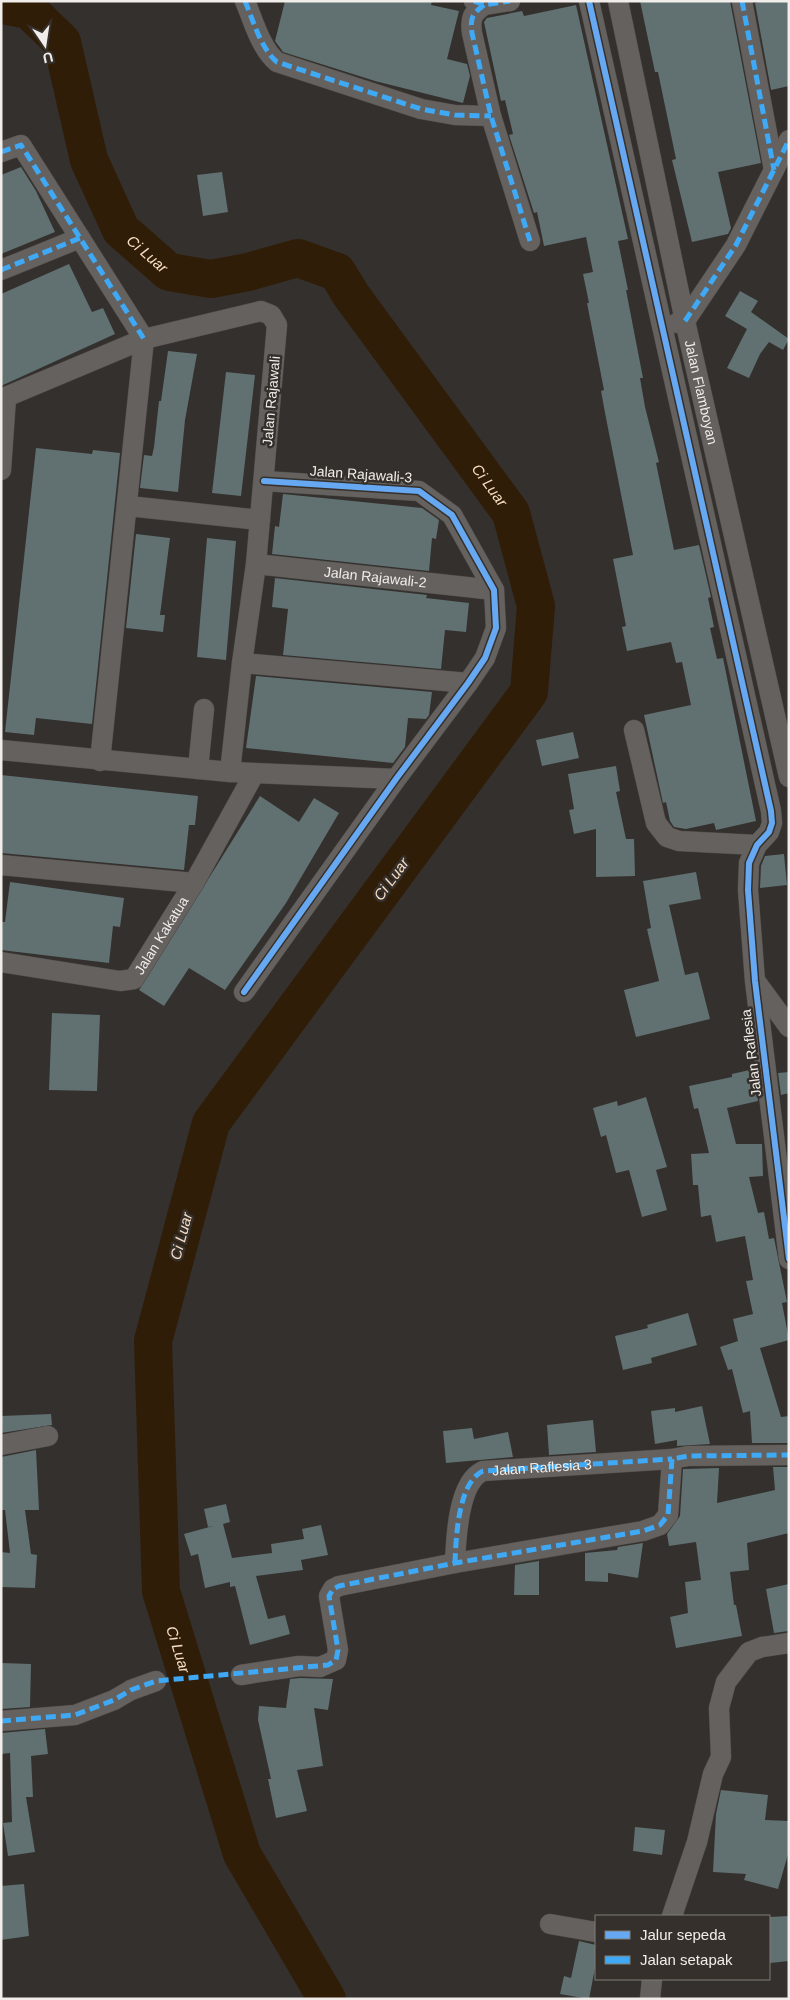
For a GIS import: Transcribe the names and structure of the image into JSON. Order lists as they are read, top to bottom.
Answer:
{
  "streets": {
    "street": [
      "Jalan Flamboyan",
      "Jalan Rajawali",
      "Jalan Rajawali-3",
      "Jalan Rajawali-2",
      "Jalan Kakatua",
      "Jalan Raflesia",
      "Jalan Raflesia 3"
    ]
  },
  "crossings": [
    ["Jalan Rajawali", "Jalan Rajawali-3"],
    ["Jalan Rajawali", "Jalan Rajawali-2"],
    ["Jalan Rajawali-3", "Jalan Rajawali-2"]
  ],
  "water": ["Ci Luar"],
  "legend": ["Jalur sepeda", "Jalan setapak"],
  "north": "bottom"
}
